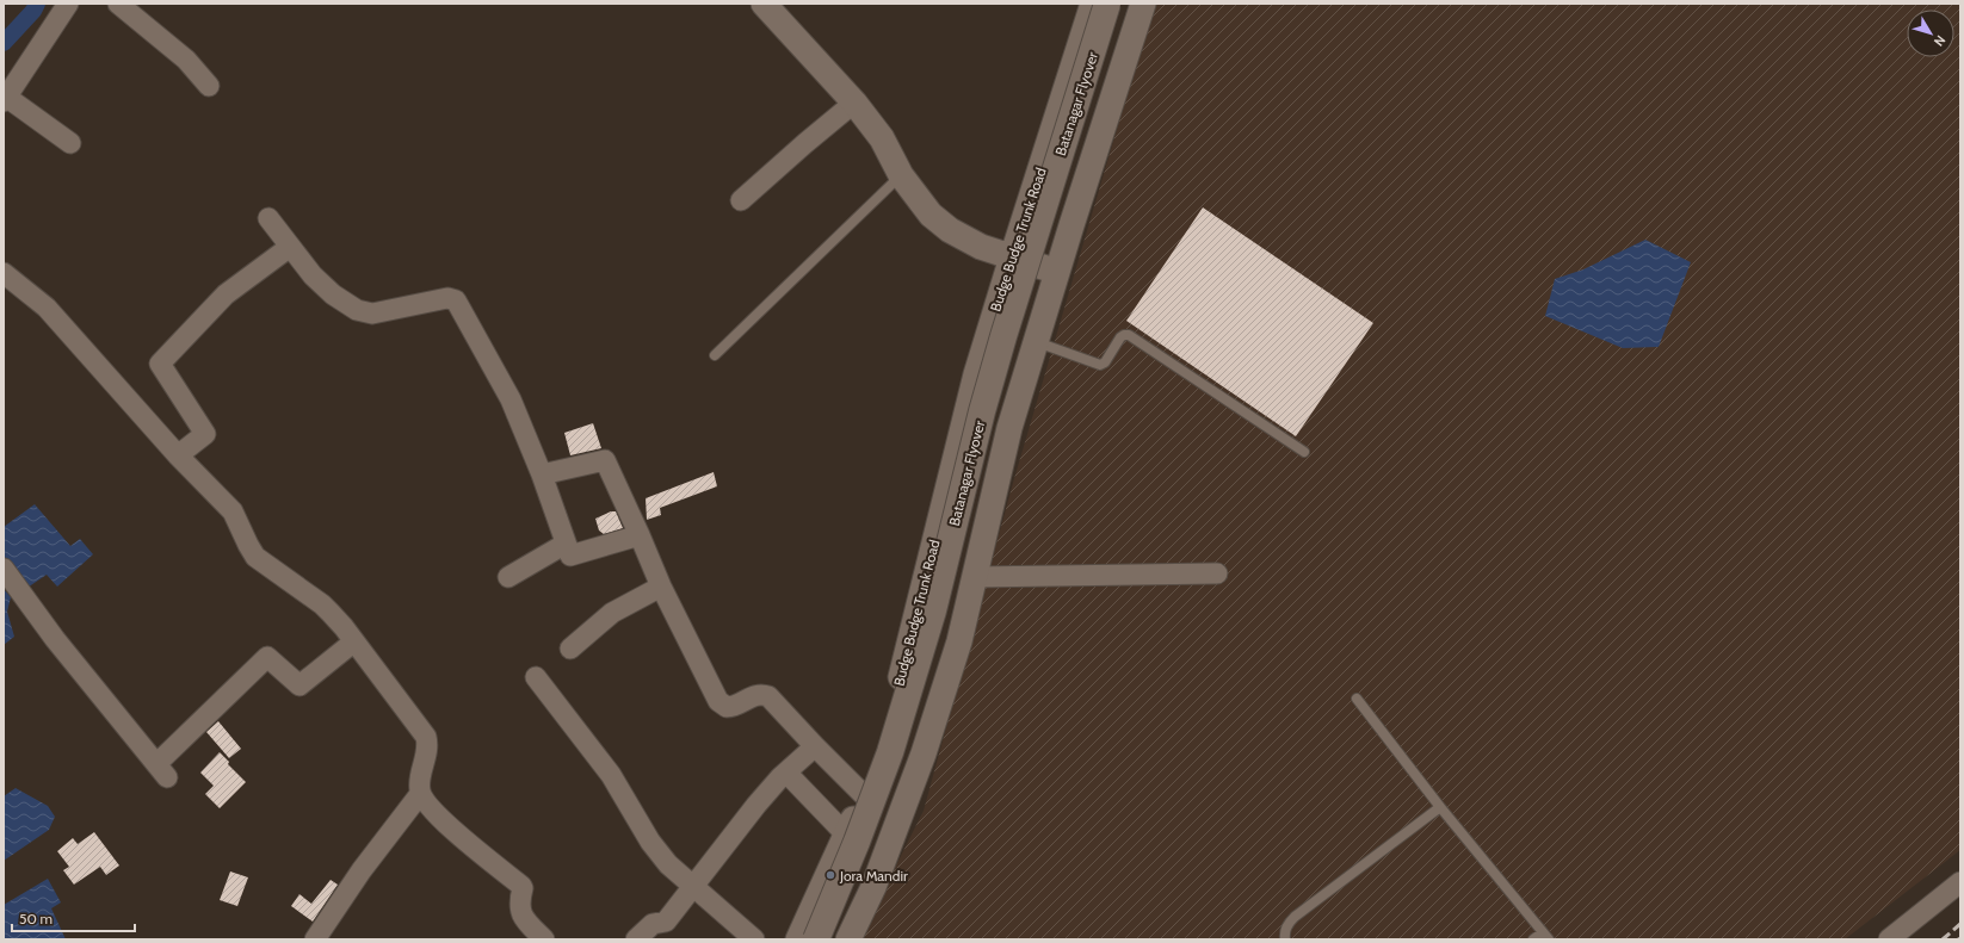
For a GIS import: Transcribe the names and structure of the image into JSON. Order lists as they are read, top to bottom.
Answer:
{
  "streets": {
    "main road": ["Batanagar Flyover"],
    "street": ["Budge Budge Trunk Road"]
  },
  "places": ["Jora Mandir"],
  "scale_bar": "50 m",
  "north": "bottom right"
}
